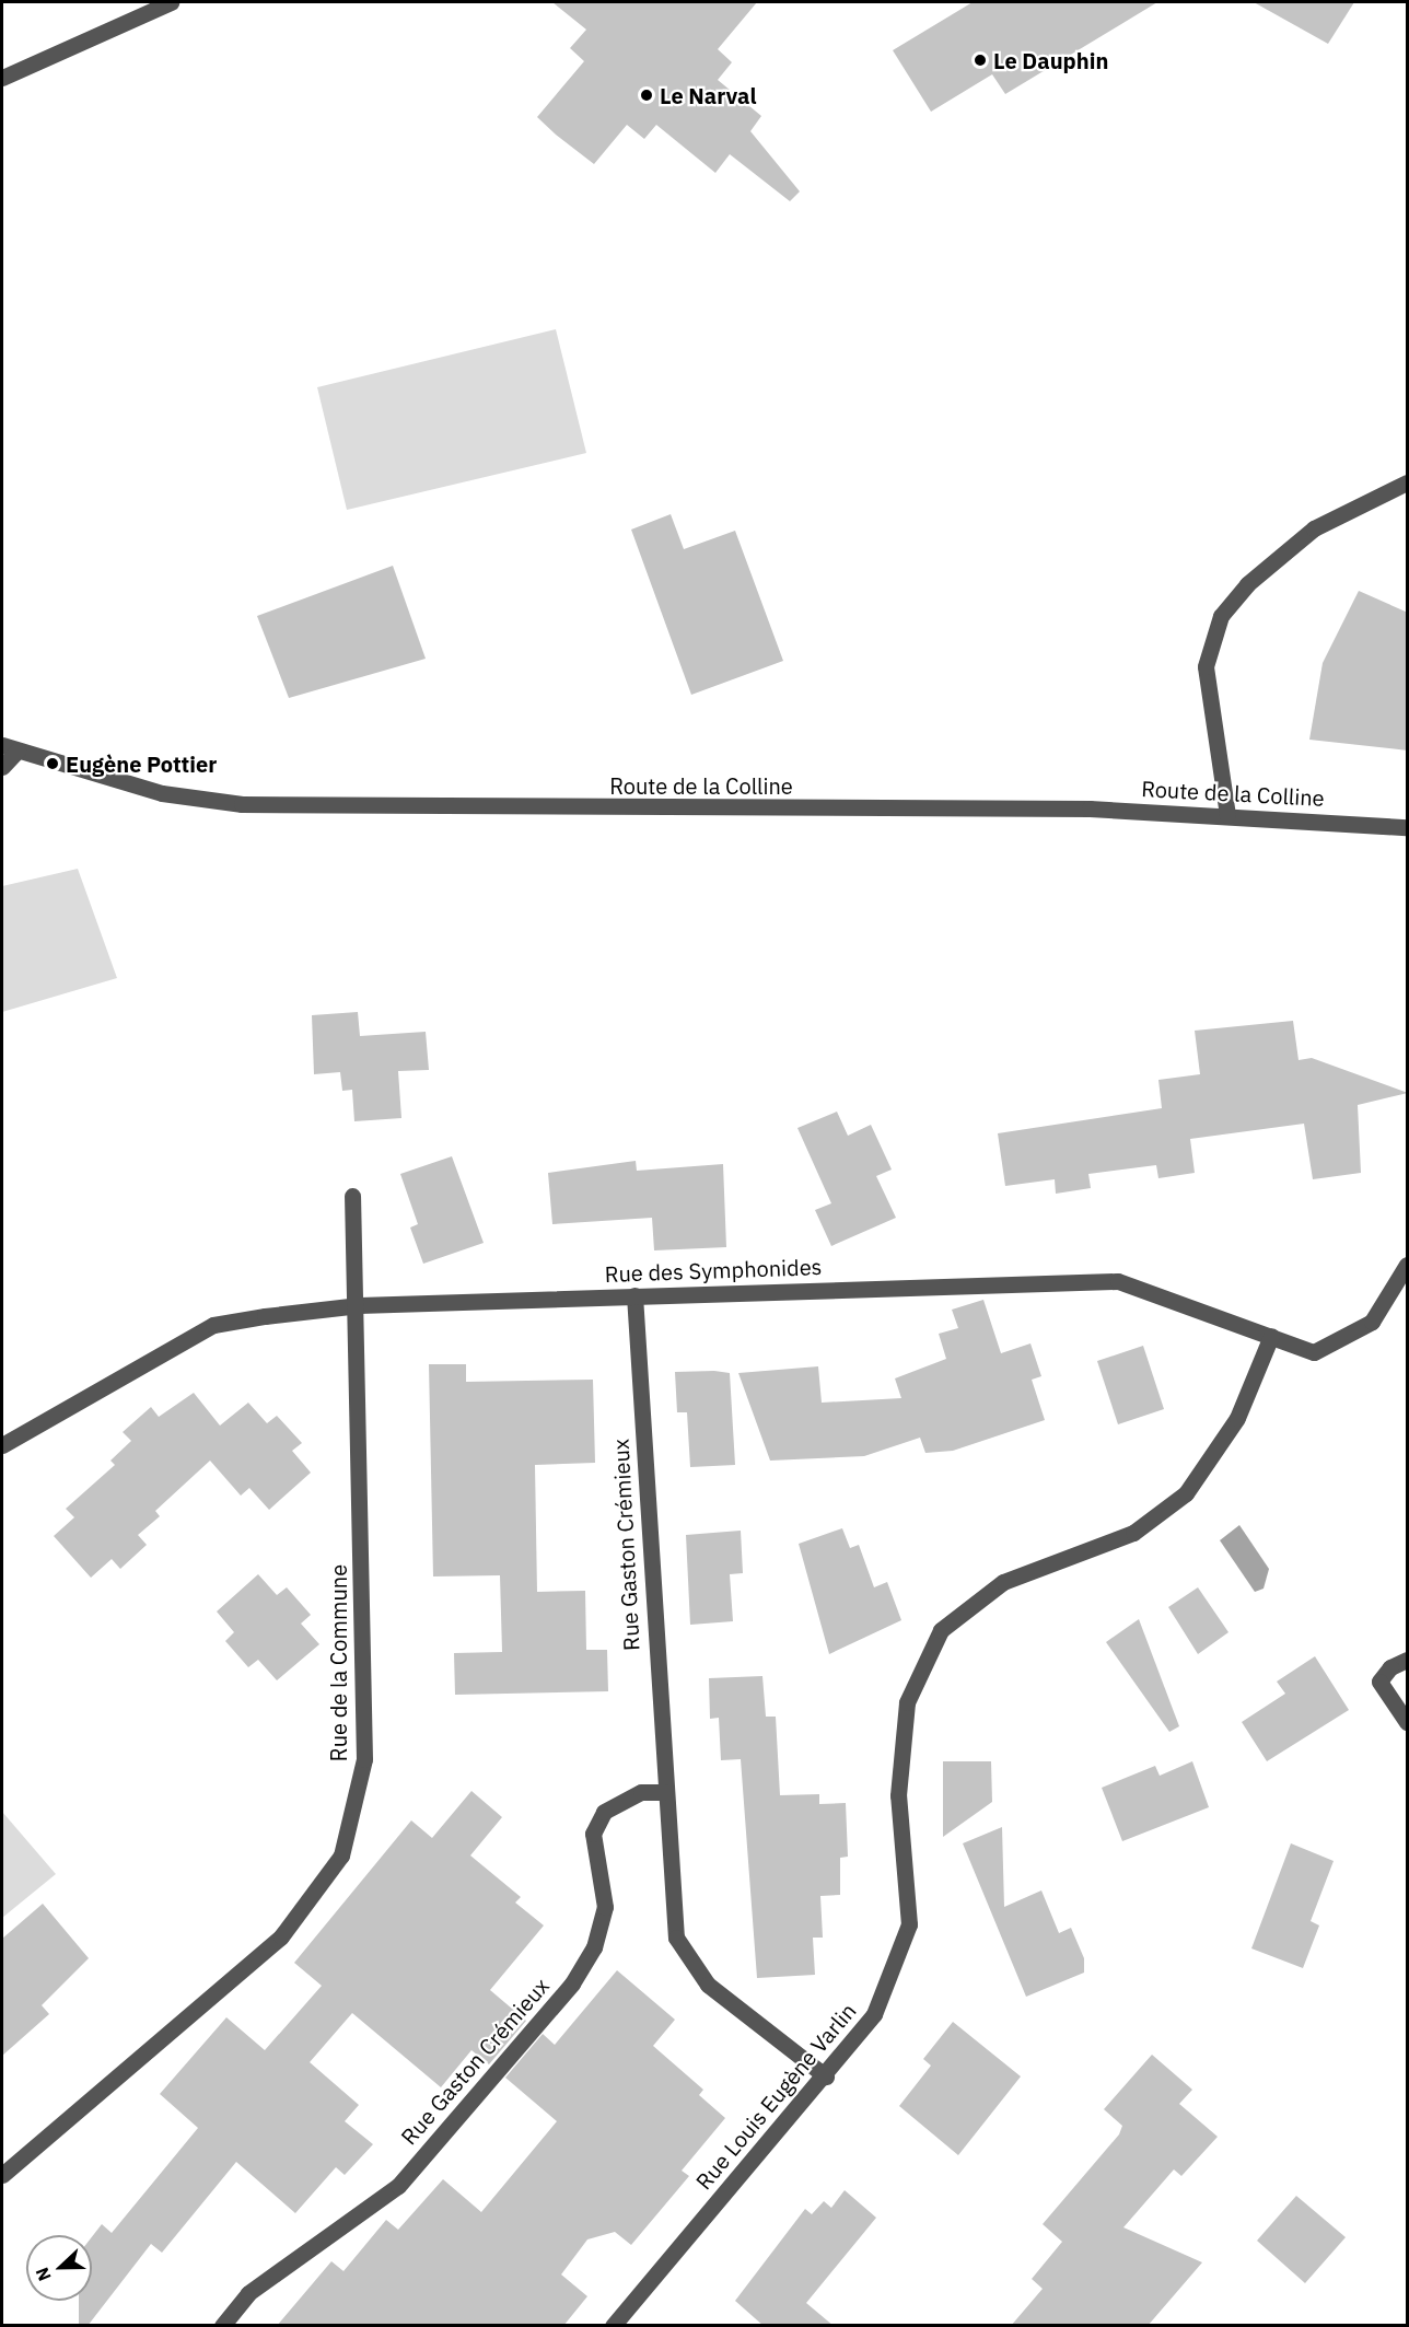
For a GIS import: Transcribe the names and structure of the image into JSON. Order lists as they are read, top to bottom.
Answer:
{
  "streets": {
    "street": [
      "Route de la Colline",
      "Rue des Symphonides",
      "Rue Gaston Crémieux",
      "Rue de la Commune",
      "Rue Louis Eugène Varlin"
    ]
  },
  "crossings": [
    ["Rue des Symphonides", "Rue Gaston Crémieux"],
    ["Rue des Symphonides", "Rue de la Commune"],
    ["Rue des Symphonides", "Rue Louis Eugène Varlin"],
    ["Rue Gaston Crémieux", "Rue Louis Eugène Varlin"]
  ],
  "places": ["Le Dauphin", "Le Narval", "Eugène Pottier"],
  "north": "left"
}
